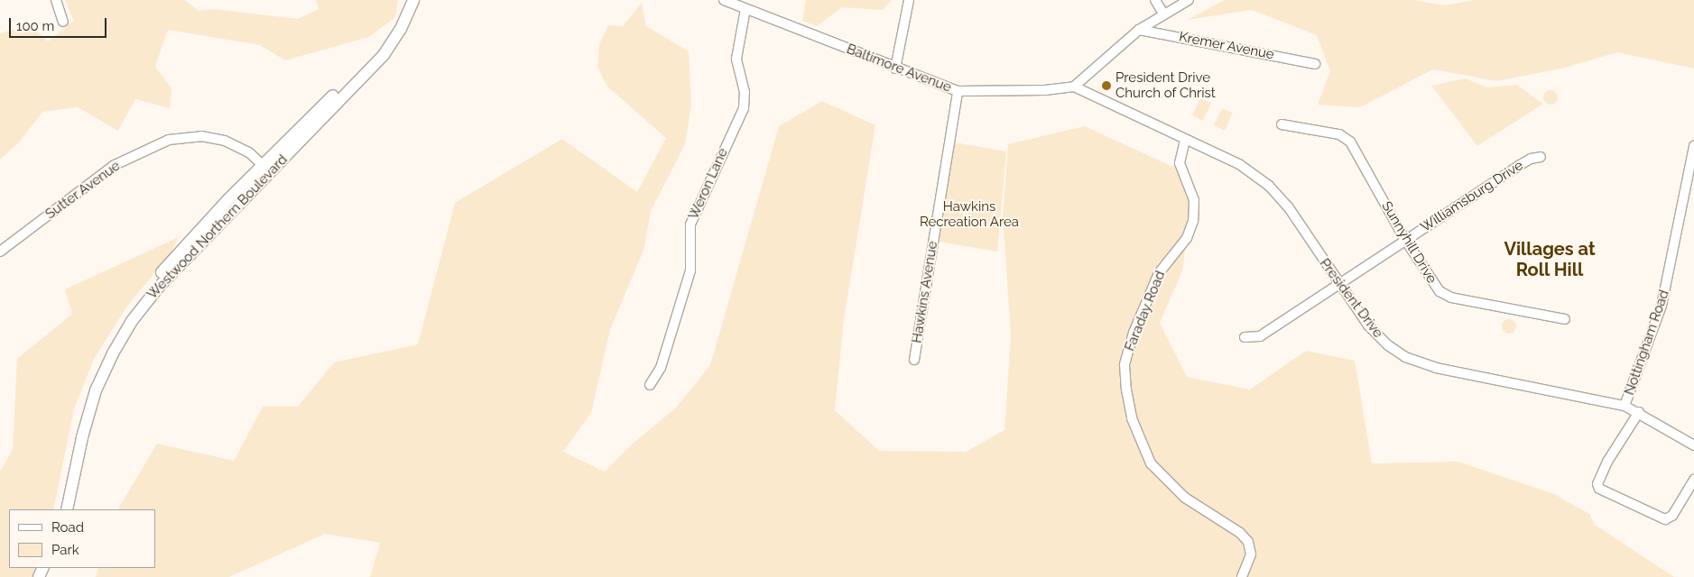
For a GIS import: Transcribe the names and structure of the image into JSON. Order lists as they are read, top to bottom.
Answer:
{
  "streets": {
    "main road": ["Westwood Northern Boulevard"],
    "street": [
      "Kremer Avenue",
      "Baltimore Avenue",
      "Weron Lane",
      "Sutter Avenue",
      "Williamsburg Drive",
      "Sunnyhill Drive",
      "Hawkins Avenue",
      "President Drive",
      "Faraday Road",
      "Nottingham Road"
    ]
  },
  "crossings": [
    ["Baltimore Avenue", "Weron Lane"],
    ["Baltimore Avenue", "Hawkins Avenue"],
    ["Baltimore Avenue", "President Drive"],
    ["Sutter Avenue", "Westwood Northern Boulevard"],
    ["Williamsburg Drive", "Sunnyhill Drive"],
    ["Williamsburg Drive", "President Drive"],
    ["President Drive", "Faraday Road"],
    ["President Drive", "Nottingham Road"]
  ],
  "districts": ["Villages at Roll Hill"],
  "parks": ["Hawkins Recreation Area"],
  "places": ["President Drive Church of Christ"],
  "legend": ["Road", "Park"],
  "scale_bar": "100 m"
}
